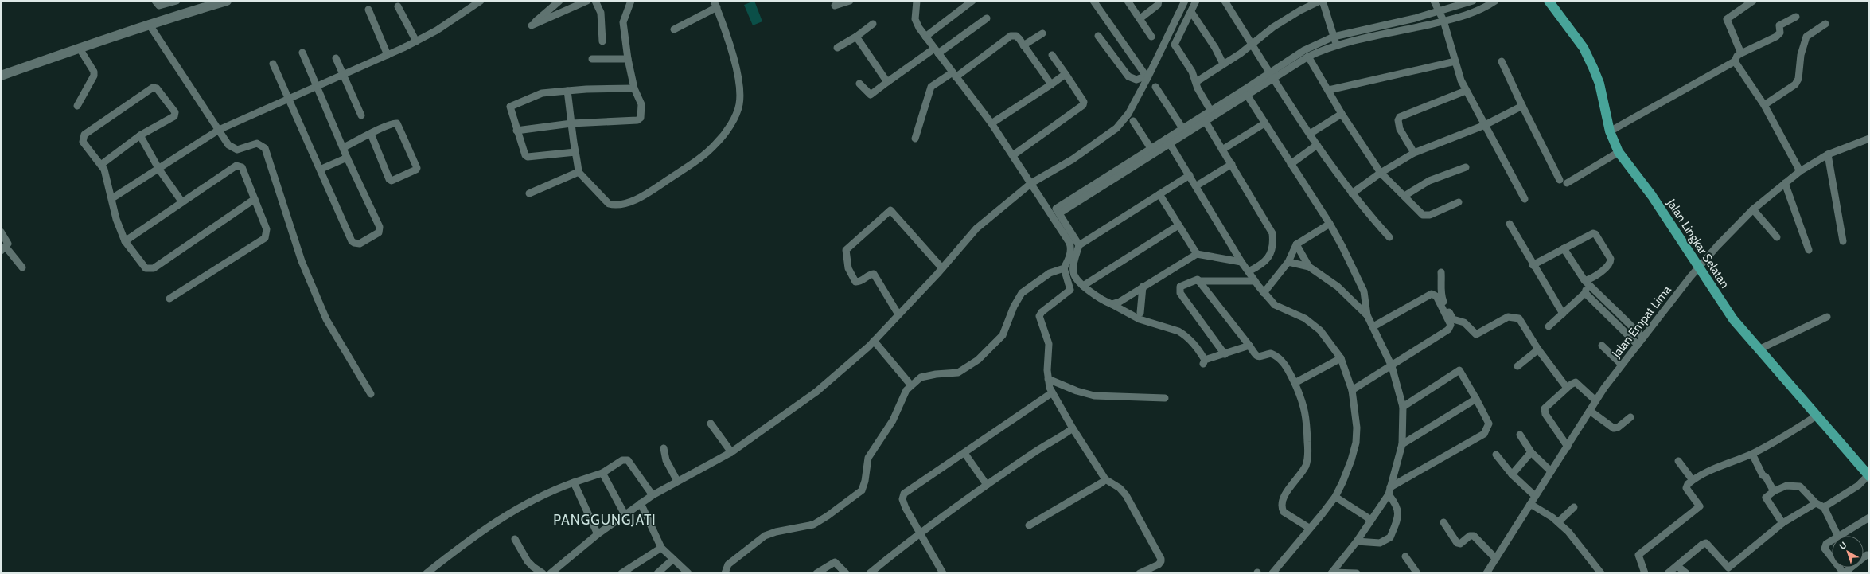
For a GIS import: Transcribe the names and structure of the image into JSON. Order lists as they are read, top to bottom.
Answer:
{
  "streets": {
    "highway": ["Jalan Lingkar Selatan"],
    "street": ["Jalan Empat Lima"]
  },
  "crossings": [
    ["Jalan Lingkar Selatan", "Jalan Empat Lima"]
  ],
  "districts": ["PANGGUNGJATI"],
  "north": "top left"
}
